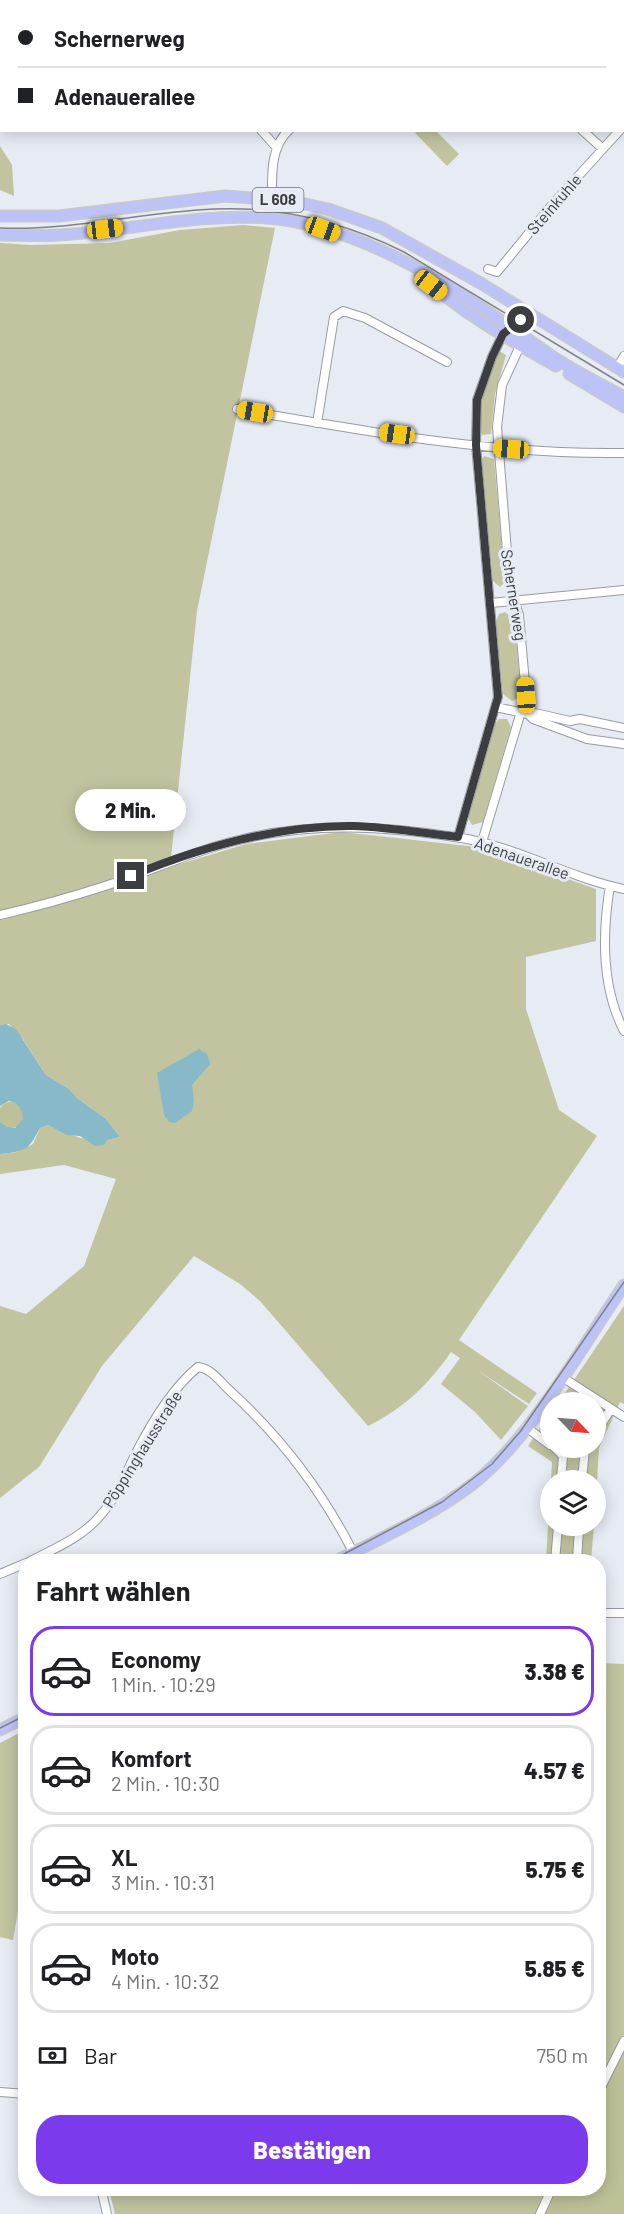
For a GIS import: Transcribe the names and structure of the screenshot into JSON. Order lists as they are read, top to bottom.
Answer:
{
  "streets": {
    "main road": ["L 608"],
    "street": [
      "Steinkuhle",
      "Schernerweg",
      "Adenauerallee",
      "Pöppinghausstraße"
    ]
  },
  "crossings": [
    ["L 608", "Schernerweg"],
    ["Schernerweg", "Adenauerallee"]
  ],
  "north": "bottom right",
  "page": {
    "banner": ["Schernerweg", "Adenauerallee"],
    "bubble": "2 Min.",
    "heading": "Fahrt wählen",
    "list": [
      {
        "name": "Economy",
        "note": "1 Min. · 10:29",
        "value": "3.38 €"
      },
      {
        "name": "Komfort",
        "note": "2 Min. · 10:30",
        "value": "4.57 €"
      },
      {
        "name": "XL",
        "note": "3 Min. · 10:31",
        "value": "5.75 €"
      },
      {
        "name": "Moto",
        "note": "4 Min. · 10:32",
        "value": "5.85 €"
      }
    ],
    "pay": ["Bar", "750 m"],
    "buttons": "Bestätigen"
  }
}
